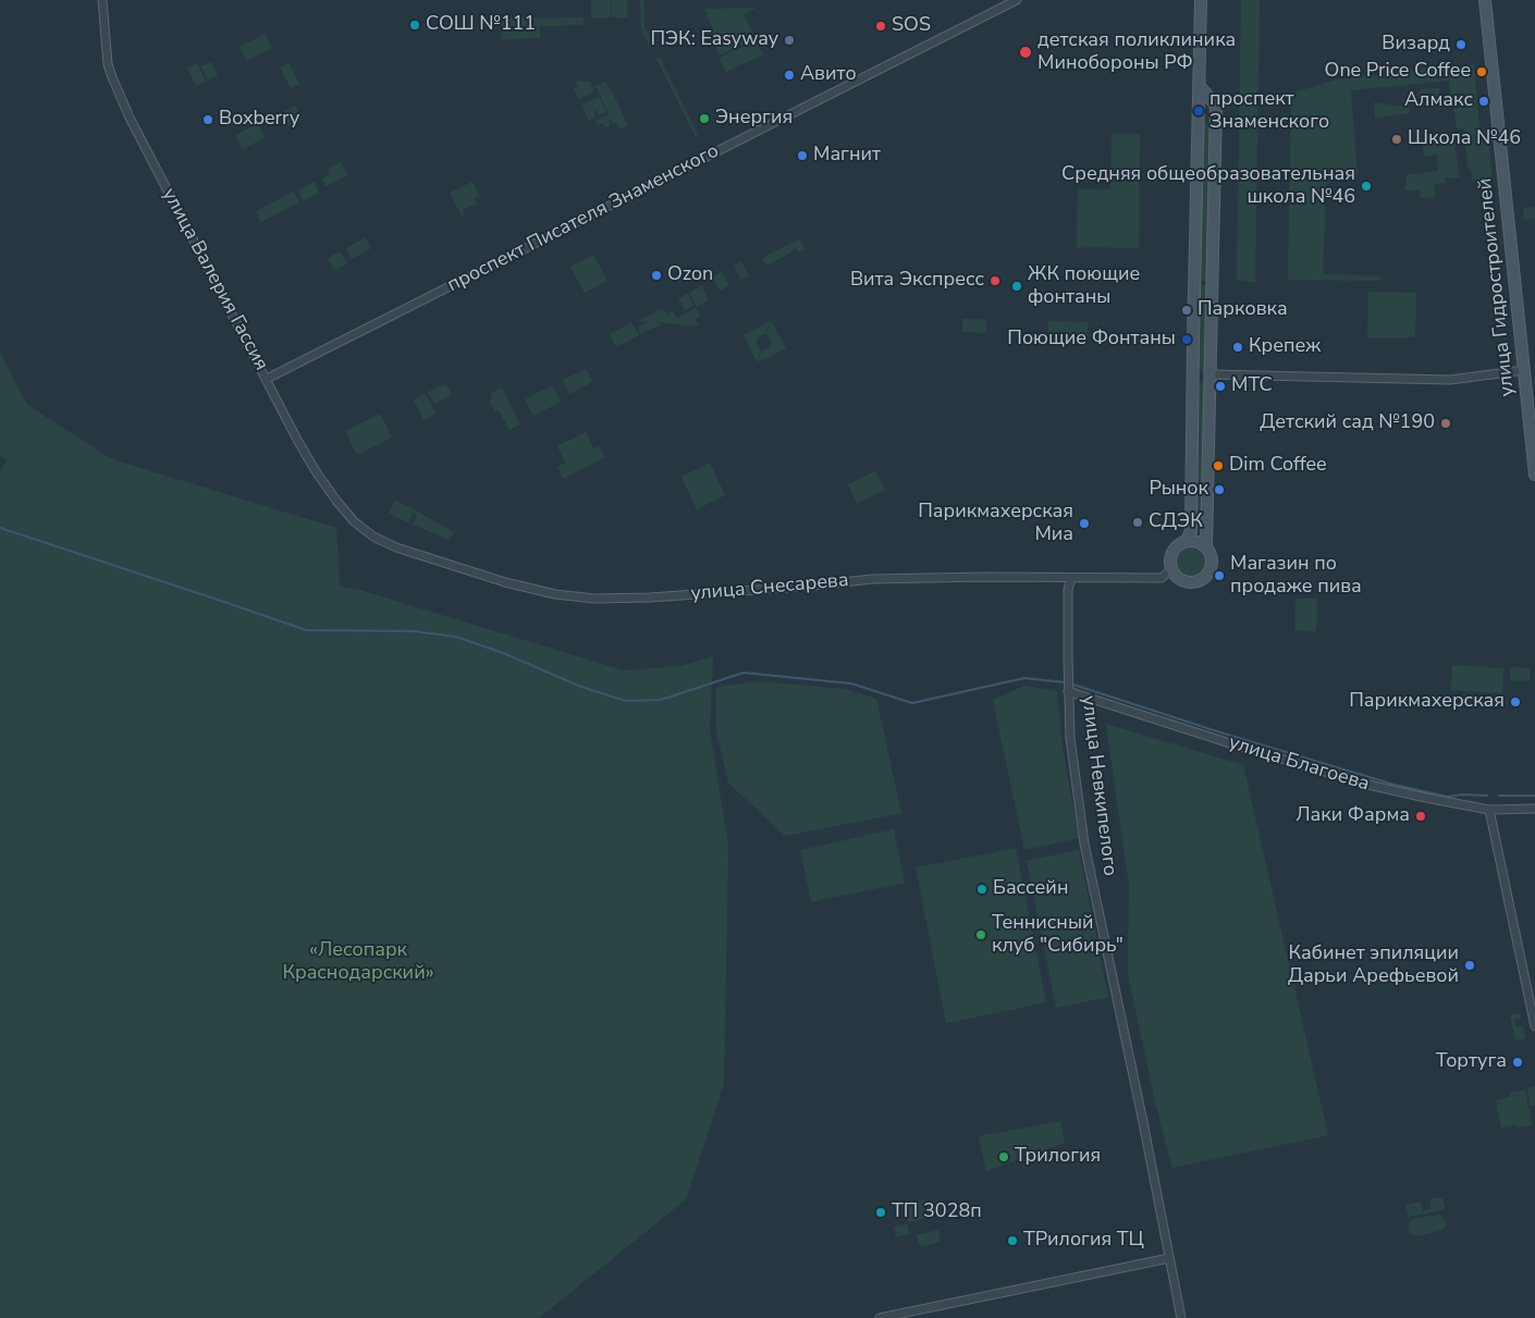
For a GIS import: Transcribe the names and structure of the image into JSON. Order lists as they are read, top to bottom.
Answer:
{
  "streets": {
    "street": [
      "проспект Писателя Знаменского",
      "улица Валерия Гассия",
      "улица Гидростроителей",
      "улица Снесарева",
      "улица Благоева",
      "улица Невкипелого"
    ]
  },
  "crossings": [
    ["проспект Писателя Знаменского", "улица Валерия Гассия"],
    ["улица Валерия Гассия", "улица Снесарева"],
    ["улица Снесарева", "улица Невкипелого"],
    ["улица Благоева", "улица Невкипелого"]
  ],
  "parks": ["«Лесопарк Краснодарский»"],
  "places": [
    "СОШ №111",
    "SOS",
    "ПЭК: Easyway",
    "Визард",
    "детская поликлиника Минобороны РФ",
    "One Price Coffee",
    "Авито",
    "Алмакс",
    "проспект Знаменского",
    "Энергия",
    "Boxberry",
    "Школа №46",
    "Магнит",
    "Средняя общеобразовательная школа №46",
    "Ozon",
    "Вита Экспресс",
    "ЖК поющие фонтаны",
    "Парковка",
    "Поющие Фонтаны",
    "Крепеж",
    "МТС",
    "Детский сад №190",
    "Dim Coffee",
    "Рынок",
    "СДЭК",
    "Парикмахерская Миа",
    "Магазин по продаже пива",
    "Парикмахерская",
    "Лаки Фарма",
    "Бассейн",
    "Теннисный клуб \"Сибирь\"",
    "Кабинет эпиляции Дарьи Арефьевой",
    "Тортуга",
    "Трилогия",
    "ТП 3028п",
    "ТРилогия ТЦ"
  ]
}
